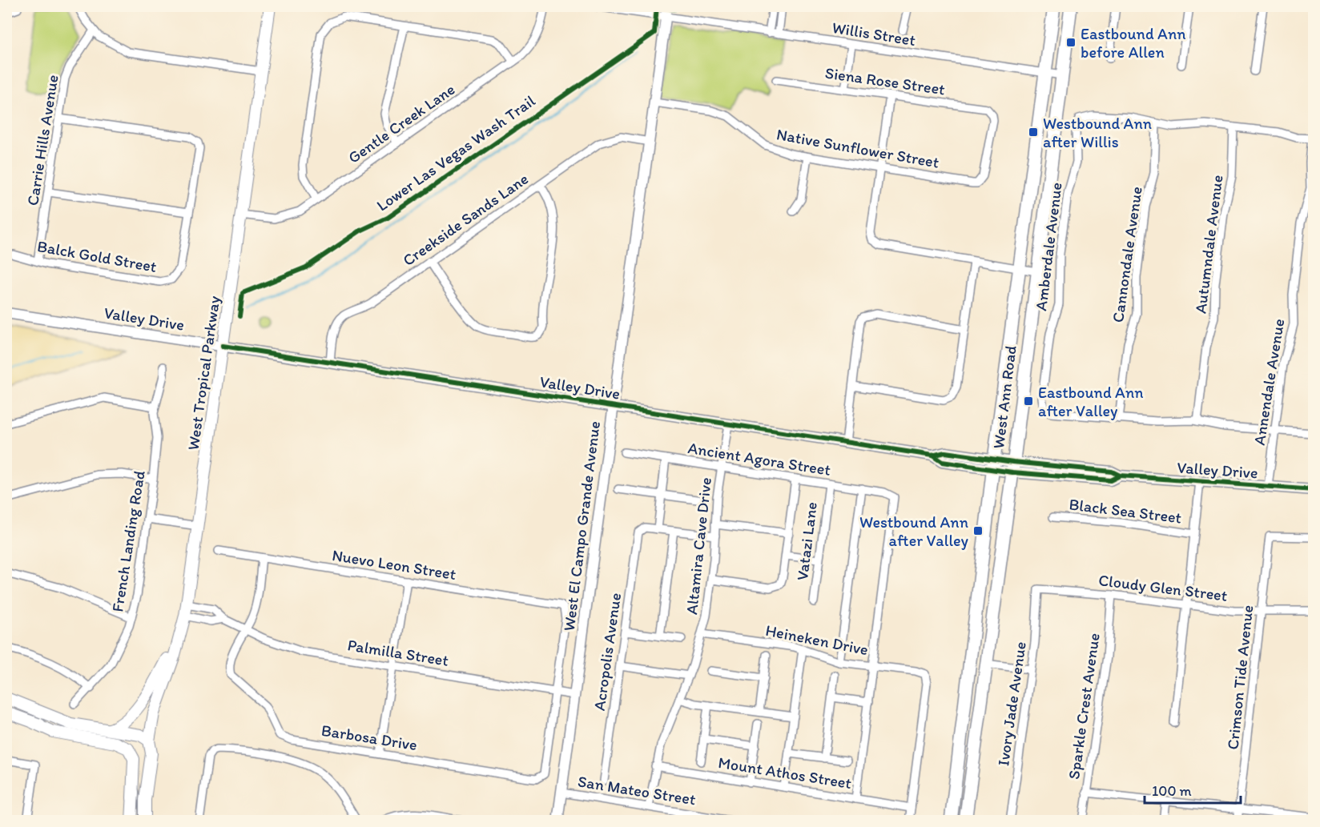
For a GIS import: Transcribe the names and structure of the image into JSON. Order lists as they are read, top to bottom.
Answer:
{
  "streets": {
    "main road": ["West Tropical Parkway", "West Ann Road"],
    "street": [
      "Willis Street",
      "Siena Rose Street",
      "Gentle Creek Lane",
      "Carrie Hills Avenue",
      "Native Sunflower Street",
      "Creekside Sands Lane",
      "Autumndale Avenue",
      "Amberdale Avenue",
      "Cannondale Avenue",
      "Balck Gold Street",
      "Valley Drive",
      "Annendale Avenue",
      "Ancient Agora Street",
      "Black Sea Street",
      "West El Campo Grande Avenue",
      "French Landing Road",
      "Vatazi Lane",
      "Altamira Cave Drive",
      "Nuevo Leon Street",
      "Cloudy Glen Street",
      "Heineken Drive",
      "Acropolis Avenue",
      "Palmilla Street",
      "Crimson Tide Avenue",
      "Ivory Jade Avenue",
      "Sparkle Crest Avenue",
      "Barbosa Drive",
      "Mount Athos Street",
      "San Mateo Street"
    ],
    "cycle path": ["Lower Las Vegas Wash Trail"]
  },
  "crossings": [
    ["Willis Street", "West Ann Road"],
    ["Willis Street", "West El Campo Grande Avenue"],
    ["Siena Rose Street", "Native Sunflower Street"],
    ["Gentle Creek Lane", "West Tropical Parkway"],
    ["Carrie Hills Avenue", "Balck Gold Street"],
    ["Native Sunflower Street", "West El Campo Grande Avenue"],
    ["Creekside Sands Lane", "Valley Drive"],
    ["Creekside Sands Lane", "West El Campo Grande Avenue"],
    ["Amberdale Avenue", "Cannondale Avenue"],
    ["Valley Drive", "West Tropical Parkway"],
    ["Valley Drive", "Annendale Avenue"],
    ["Valley Drive", "West Ann Road"],
    ["Valley Drive", "West El Campo Grande Avenue"],
    ["Valley Drive", "Altamira Cave Drive"],
    ["West Tropical Parkway", "Palmilla Street"],
    ["Ancient Agora Street", "Vatazi Lane"],
    ["Ancient Agora Street", "Altamira Cave Drive"],
    ["Ancient Agora Street", "Heineken Drive"],
    ["West El Campo Grande Avenue", "Palmilla Street"],
    ["West El Campo Grande Avenue", "San Mateo Street"],
    ["Altamira Cave Drive", "Heineken Drive"],
    ["Altamira Cave Drive", "Mount Athos Street"],
    ["Altamira Cave Drive", "San Mateo Street"],
    ["Nuevo Leon Street", "Palmilla Street"],
    ["Nuevo Leon Street", "Barbosa Drive"],
    ["Cloudy Glen Street", "Crimson Tide Avenue"],
    ["Cloudy Glen Street", "Ivory Jade Avenue"],
    ["Cloudy Glen Street", "Sparkle Crest Avenue"],
    ["Heineken Drive", "Mount Athos Street"],
    ["Palmilla Street", "Barbosa Drive"]
  ],
  "places": {
    "transit": [
      "Eastbound Ann before Allen",
      "Westbound Ann after Willis",
      "Eastbound Ann after Valley",
      "Westbound Ann after Valley"
    ]
  },
  "scale_bar": "100 m"
}
